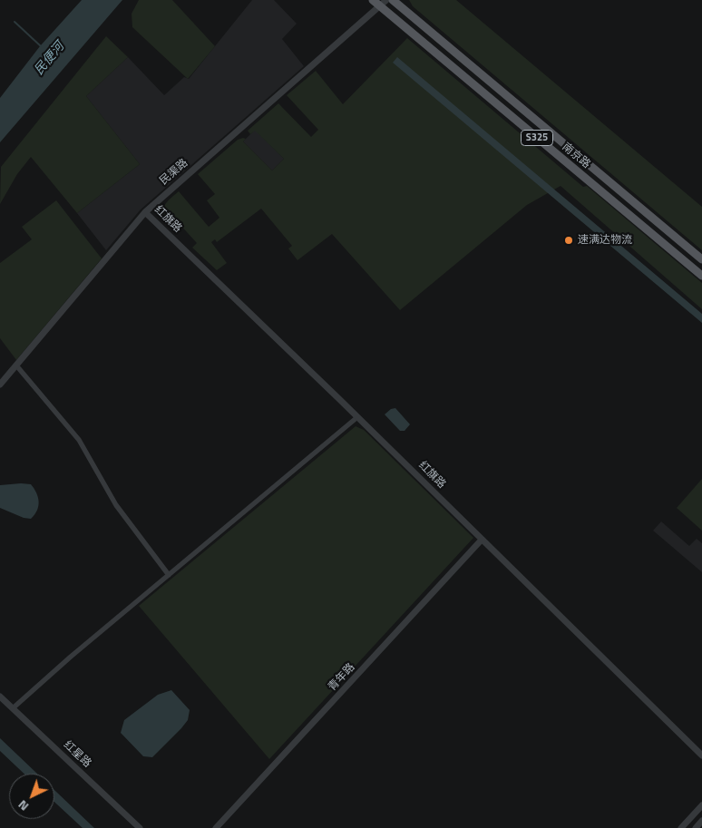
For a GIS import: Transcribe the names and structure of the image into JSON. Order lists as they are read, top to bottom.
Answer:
{
  "streets": {
    "main road": ["S325", "南京路"],
    "street": [
      "民渠路",
      "红旗路",
      "青年路",
      "红星路"
    ]
  },
  "crossings": [
    ["南京路", "民渠路"],
    ["民渠路", "红旗路"],
    ["红旗路", "青年路"]
  ],
  "water": ["民便河"],
  "places": ["速满达物流"],
  "north": "bottom left"
}
